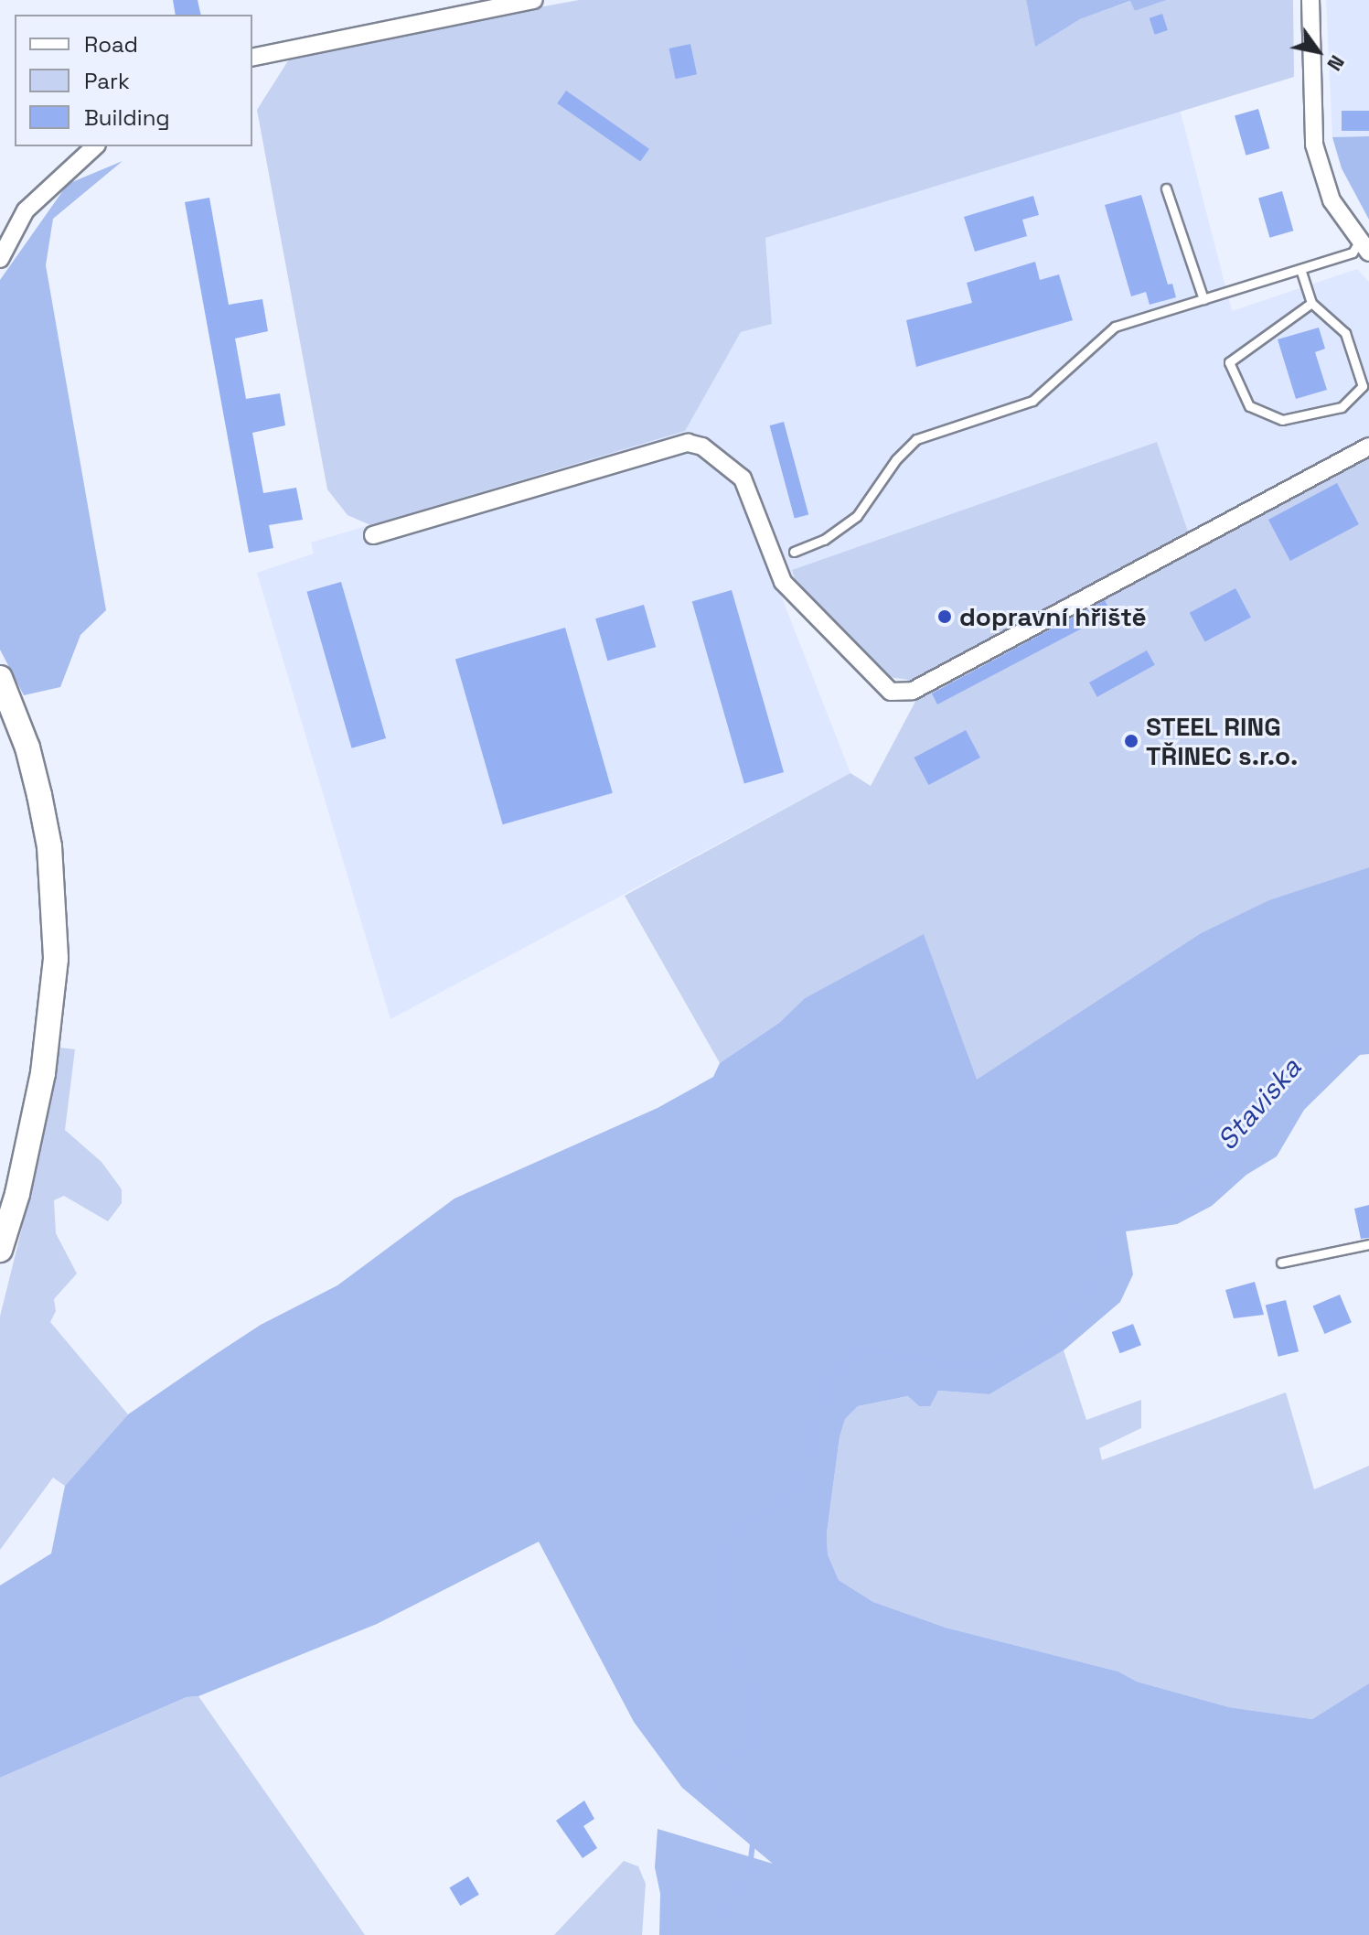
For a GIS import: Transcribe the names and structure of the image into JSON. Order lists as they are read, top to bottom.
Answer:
{
  "water": ["Staviska"],
  "places": ["dopravní hřiště", "STEEL RING TŘINEC s.r.o."],
  "legend": ["Road", "Park", "Building"],
  "north": "bottom right"
}
